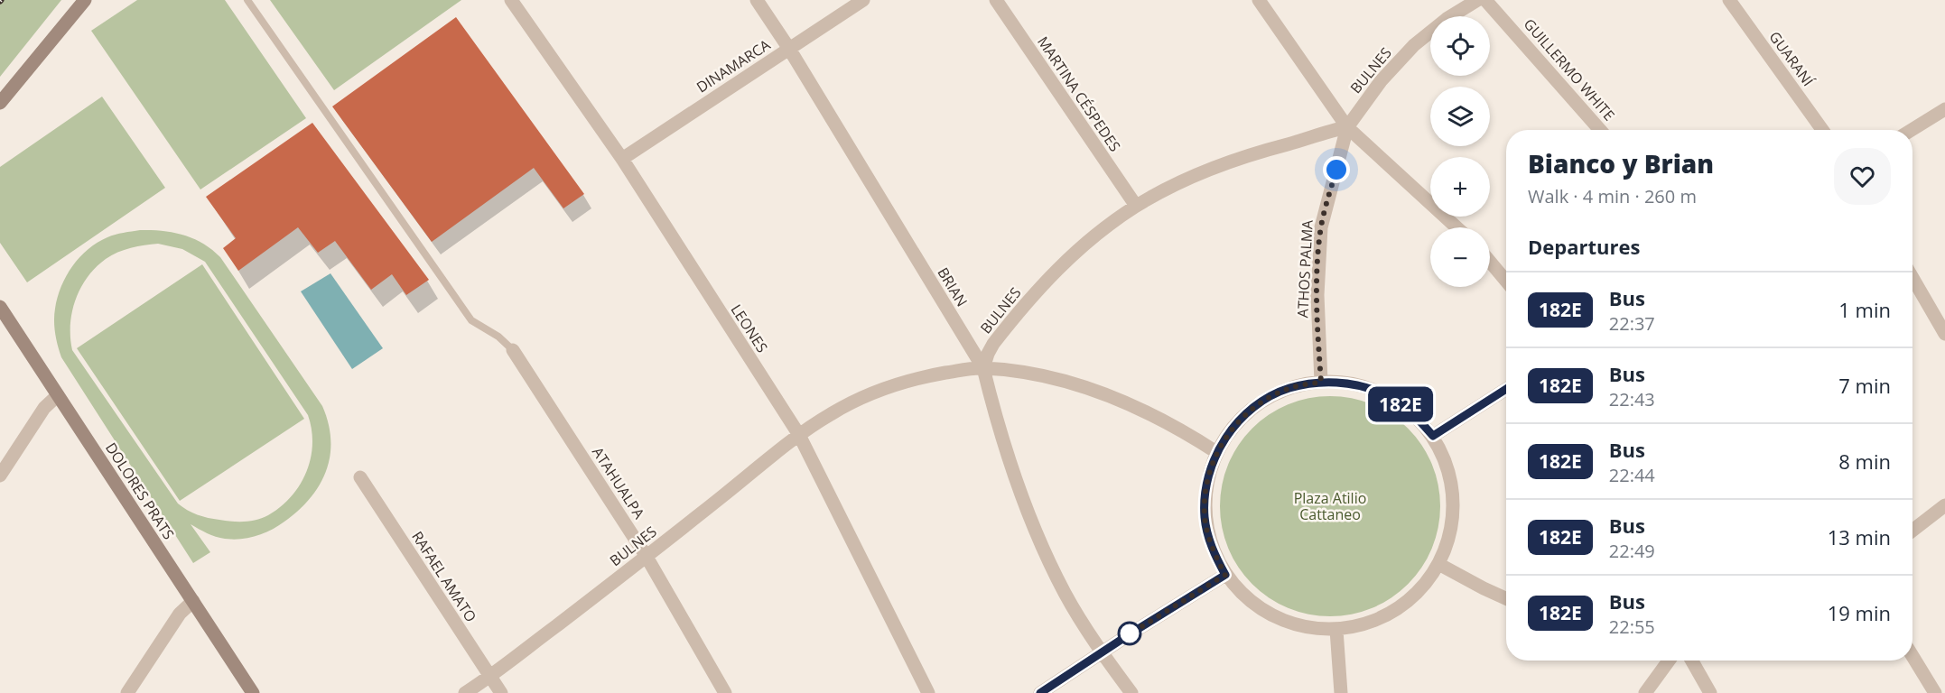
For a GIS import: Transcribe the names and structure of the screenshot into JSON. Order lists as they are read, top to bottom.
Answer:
{
  "streets": {
    "street": [
      "GUARANÍ",
      "DINAMARCA",
      "GUILLERMO WHITE",
      "BULNES",
      "MARTINA CÉSPEDES",
      "ATHOS PALMA",
      "BRIAN",
      "LEONES",
      "ATAHUALPA",
      "DOLORES PRATS",
      "RAFAEL AMATO"
    ]
  },
  "crossings": [
    ["DINAMARCA", "BRIAN"],
    ["DINAMARCA", "LEONES"],
    ["BULNES", "MARTINA CÉSPEDES"],
    ["BULNES", "ATHOS PALMA"],
    ["BULNES", "BRIAN"],
    ["BULNES", "LEONES"],
    ["BULNES", "ATAHUALPA"],
    ["BULNES", "RAFAEL AMATO"]
  ],
  "parks": ["Plaza Atilio Cattaneo"],
  "lines": ["bus line 182E"],
  "page": {
    "on_map": "182E",
    "map_buttons": ["+", "−"],
    "heading": [
      ["Bianco y Brian", "Walk · 4 min · 260 m"],
      "Departures"
    ],
    "list": [
      {
        "mark": "182E",
        "name": "Bus",
        "note": "22:37",
        "value": "1 min"
      },
      {
        "mark": "182E",
        "name": "Bus",
        "note": "22:43",
        "value": "7 min"
      },
      {
        "mark": "182E",
        "name": "Bus",
        "note": "22:44",
        "value": "8 min"
      },
      {
        "mark": "182E",
        "name": "Bus",
        "note": "22:49",
        "value": "13 min"
      },
      {
        "mark": "182E",
        "name": "Bus",
        "note": "22:55",
        "value": "19 min"
      }
    ]
  }
}
